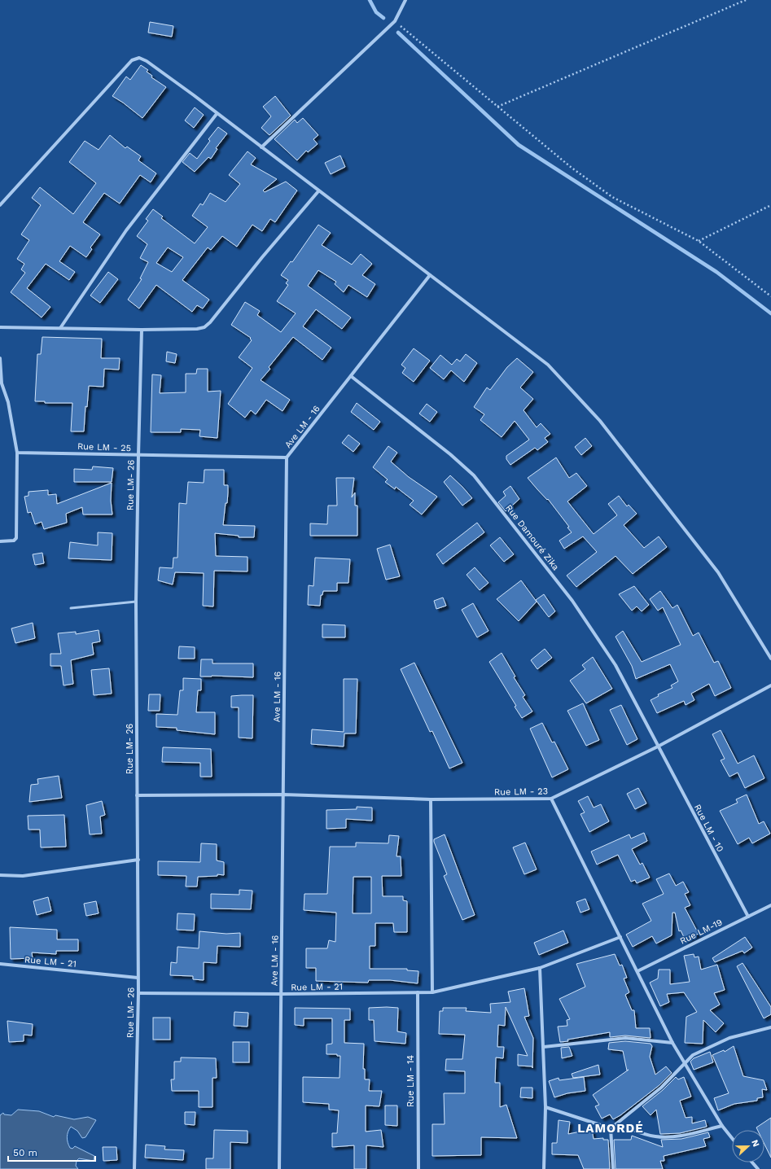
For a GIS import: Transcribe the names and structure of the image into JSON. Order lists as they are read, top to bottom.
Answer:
{
  "streets": {
    "street": [
      "Ave LM - 16",
      "Rue LM - 25",
      "Rue LM- 26",
      "Rue Damouré Zika",
      "Rue LM - 23",
      "Rue LM - 10",
      "Rue LM-19",
      "Rue LM - 21",
      "Rue LM - 14"
    ]
  },
  "crossings": [
    ["Ave LM - 16", "Rue LM - 25"],
    ["Ave LM - 16", "Rue Damouré Zika"],
    ["Ave LM - 16", "Rue LM - 23"],
    ["Ave LM - 16", "Rue LM - 21"],
    ["Rue LM - 25", "Rue LM- 26"],
    ["Rue LM- 26", "Rue LM - 23"],
    ["Rue LM- 26", "Rue LM - 21"],
    ["Rue Damouré Zika", "Rue LM - 23"],
    ["Rue Damouré Zika", "Rue LM - 10"],
    ["Rue LM - 23", "Rue LM - 10"],
    ["Rue LM - 10", "Rue LM-19"],
    ["Rue LM - 21", "Rue LM - 14"]
  ],
  "districts": ["LAMORDÉ"],
  "scale_bar": "50 m",
  "north": "right"
}
